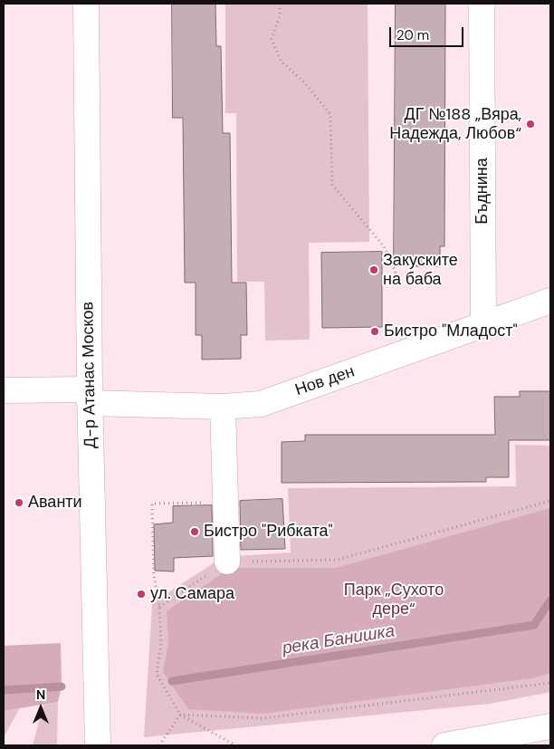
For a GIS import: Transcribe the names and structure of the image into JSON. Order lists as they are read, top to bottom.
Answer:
{
  "streets": {
    "street": ["Бъднина", "Д-р Атанас Москов", "Нов ден"]
  },
  "crossings": [
    ["Бъднина", "Нов ден"],
    ["Д-р Атанас Москов", "Нов ден"]
  ],
  "water": ["река Банишка"],
  "parks": ["Парк „Сухото дере“"],
  "places": [
    "ДГ №188 „Вяра, Надежда, Любов“",
    "Закуските на баба",
    "Бистро \"Младост\"",
    "Аванти",
    "Бистро \"Рибката\"",
    "ул. Самара"
  ],
  "scale_bar": "20 m",
  "north": "top"
}
